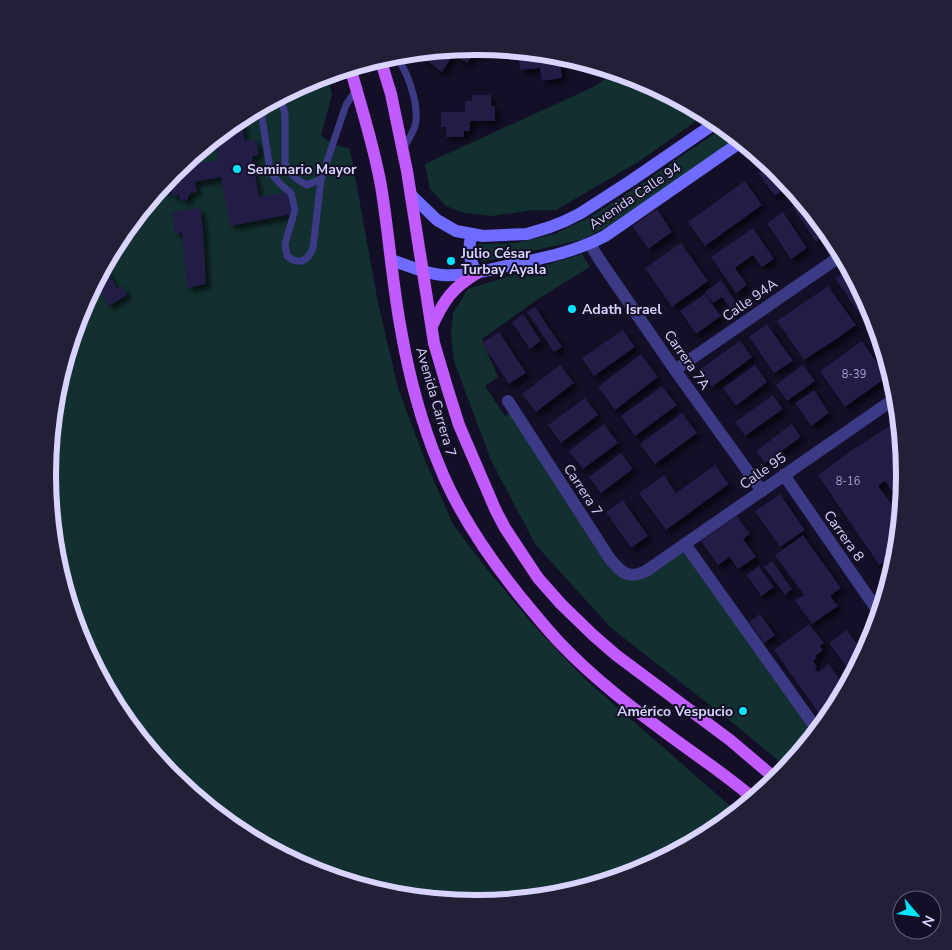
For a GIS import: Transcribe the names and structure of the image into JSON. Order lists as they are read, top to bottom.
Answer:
{
  "streets": {
    "main road": ["Avenida Calle 94", "Avenida Carrera 7"],
    "street": [
      "Calle 94A",
      "Carrera 7A",
      "Calle 95",
      "Carrera 7",
      "Carrera 8"
    ]
  },
  "crossings": [
    ["Avenida Calle 94", "Carrera 7A"],
    ["Avenida Calle 94", "Avenida Carrera 7"],
    ["Calle 94A", "Carrera 7A"],
    ["Carrera 7A", "Calle 95"],
    ["Calle 95", "Carrera 7"],
    ["Calle 95", "Carrera 8"]
  ],
  "places": [
    "Seminario Mayor",
    "Julio César Turbay Ayala",
    "Adath Israel",
    "Américo Vespucio"
  ],
  "house_numbers": ["8-39", "8-16"],
  "north": "bottom right"
}
